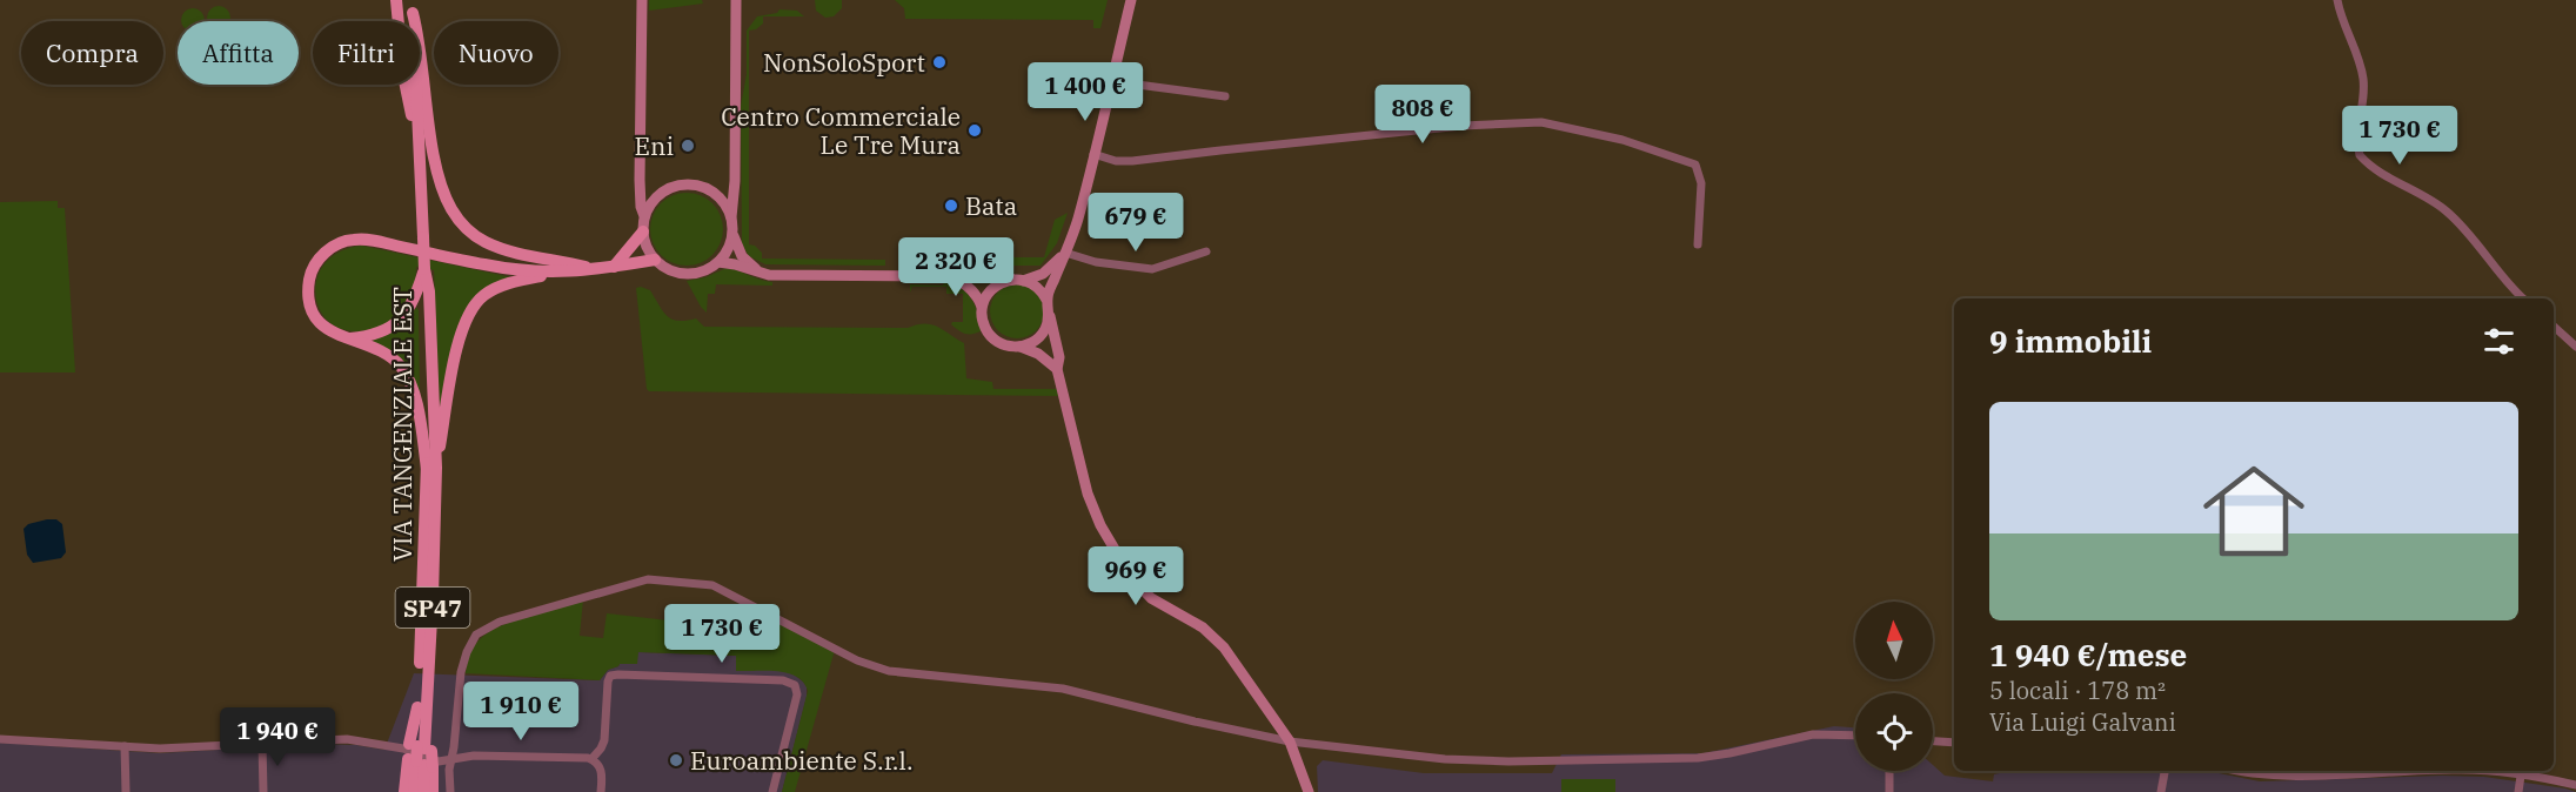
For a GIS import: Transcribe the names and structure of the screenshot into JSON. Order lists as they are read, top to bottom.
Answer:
{
  "streets": {
    "main road": ["VIA TANGENZIALE EST", "SP47"]
  },
  "places": [
    "NonSoloSport",
    "Centro Commerciale Le Tre Mura",
    "Eni",
    "Bata",
    "Euroambiente S.r.l."
  ],
  "north": "top",
  "page": {
    "chip": [
      "Compra",
      "Affitta",
      "Filtri",
      "Nuovo"
    ],
    "price": [
      "1 400 €",
      "808 €",
      "1 730 €",
      "679 €",
      "2 320 €",
      "969 €",
      "1 730 €",
      "1 910 €",
      "1 940 €"
    ],
    "heading": "9 immobili",
    "list": [
      {
        "name": "1 940 €/mese",
        "note": "5 locali · 178 m² · Via Luigi Galvani"
      }
    ]
  }
}
